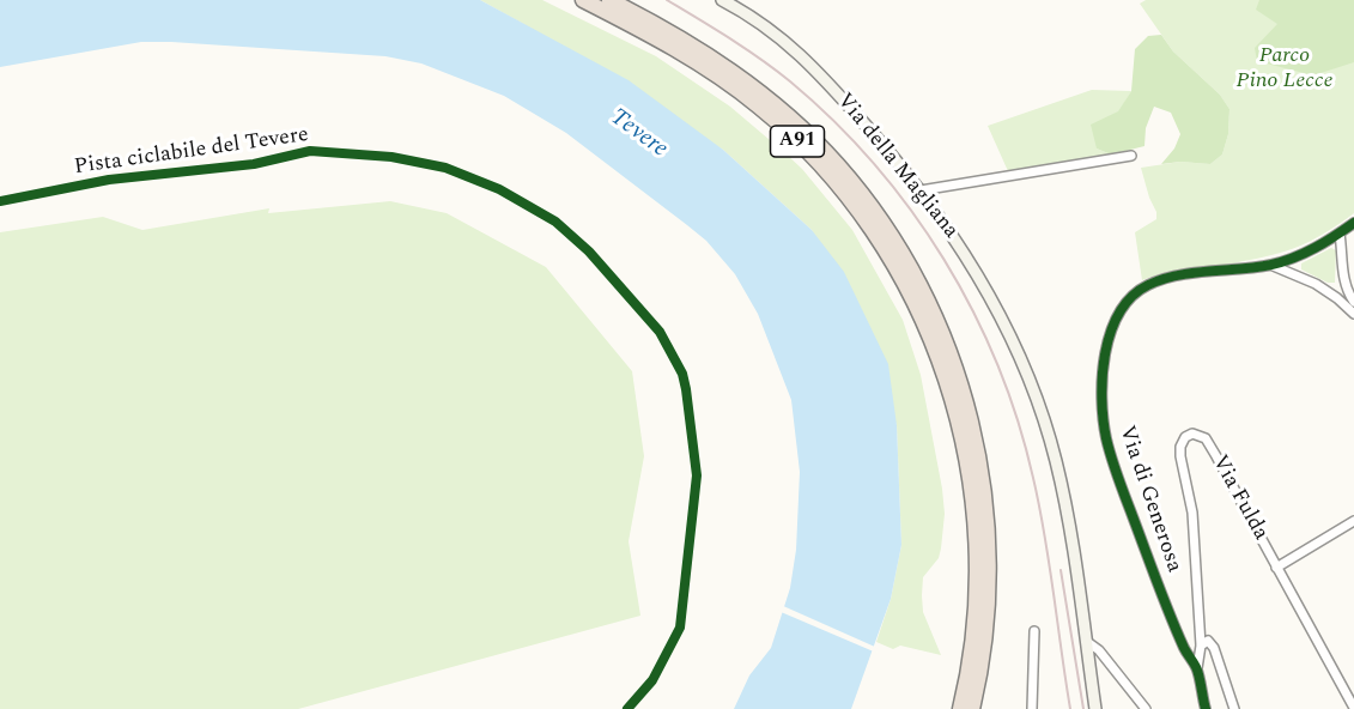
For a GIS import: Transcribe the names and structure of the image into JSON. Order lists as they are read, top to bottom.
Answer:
{
  "streets": {
    "highway": ["A91"],
    "main road": ["Via della Magliana"],
    "street": ["Via Fulda", "Via di Generosa"],
    "cycle path": ["Pista ciclabile del Tevere"]
  },
  "crossings": [
    ["Via Fulda", "Via di Generosa"]
  ],
  "water": ["Tevere"],
  "parks": ["Parco Pino Lecce"]
}
